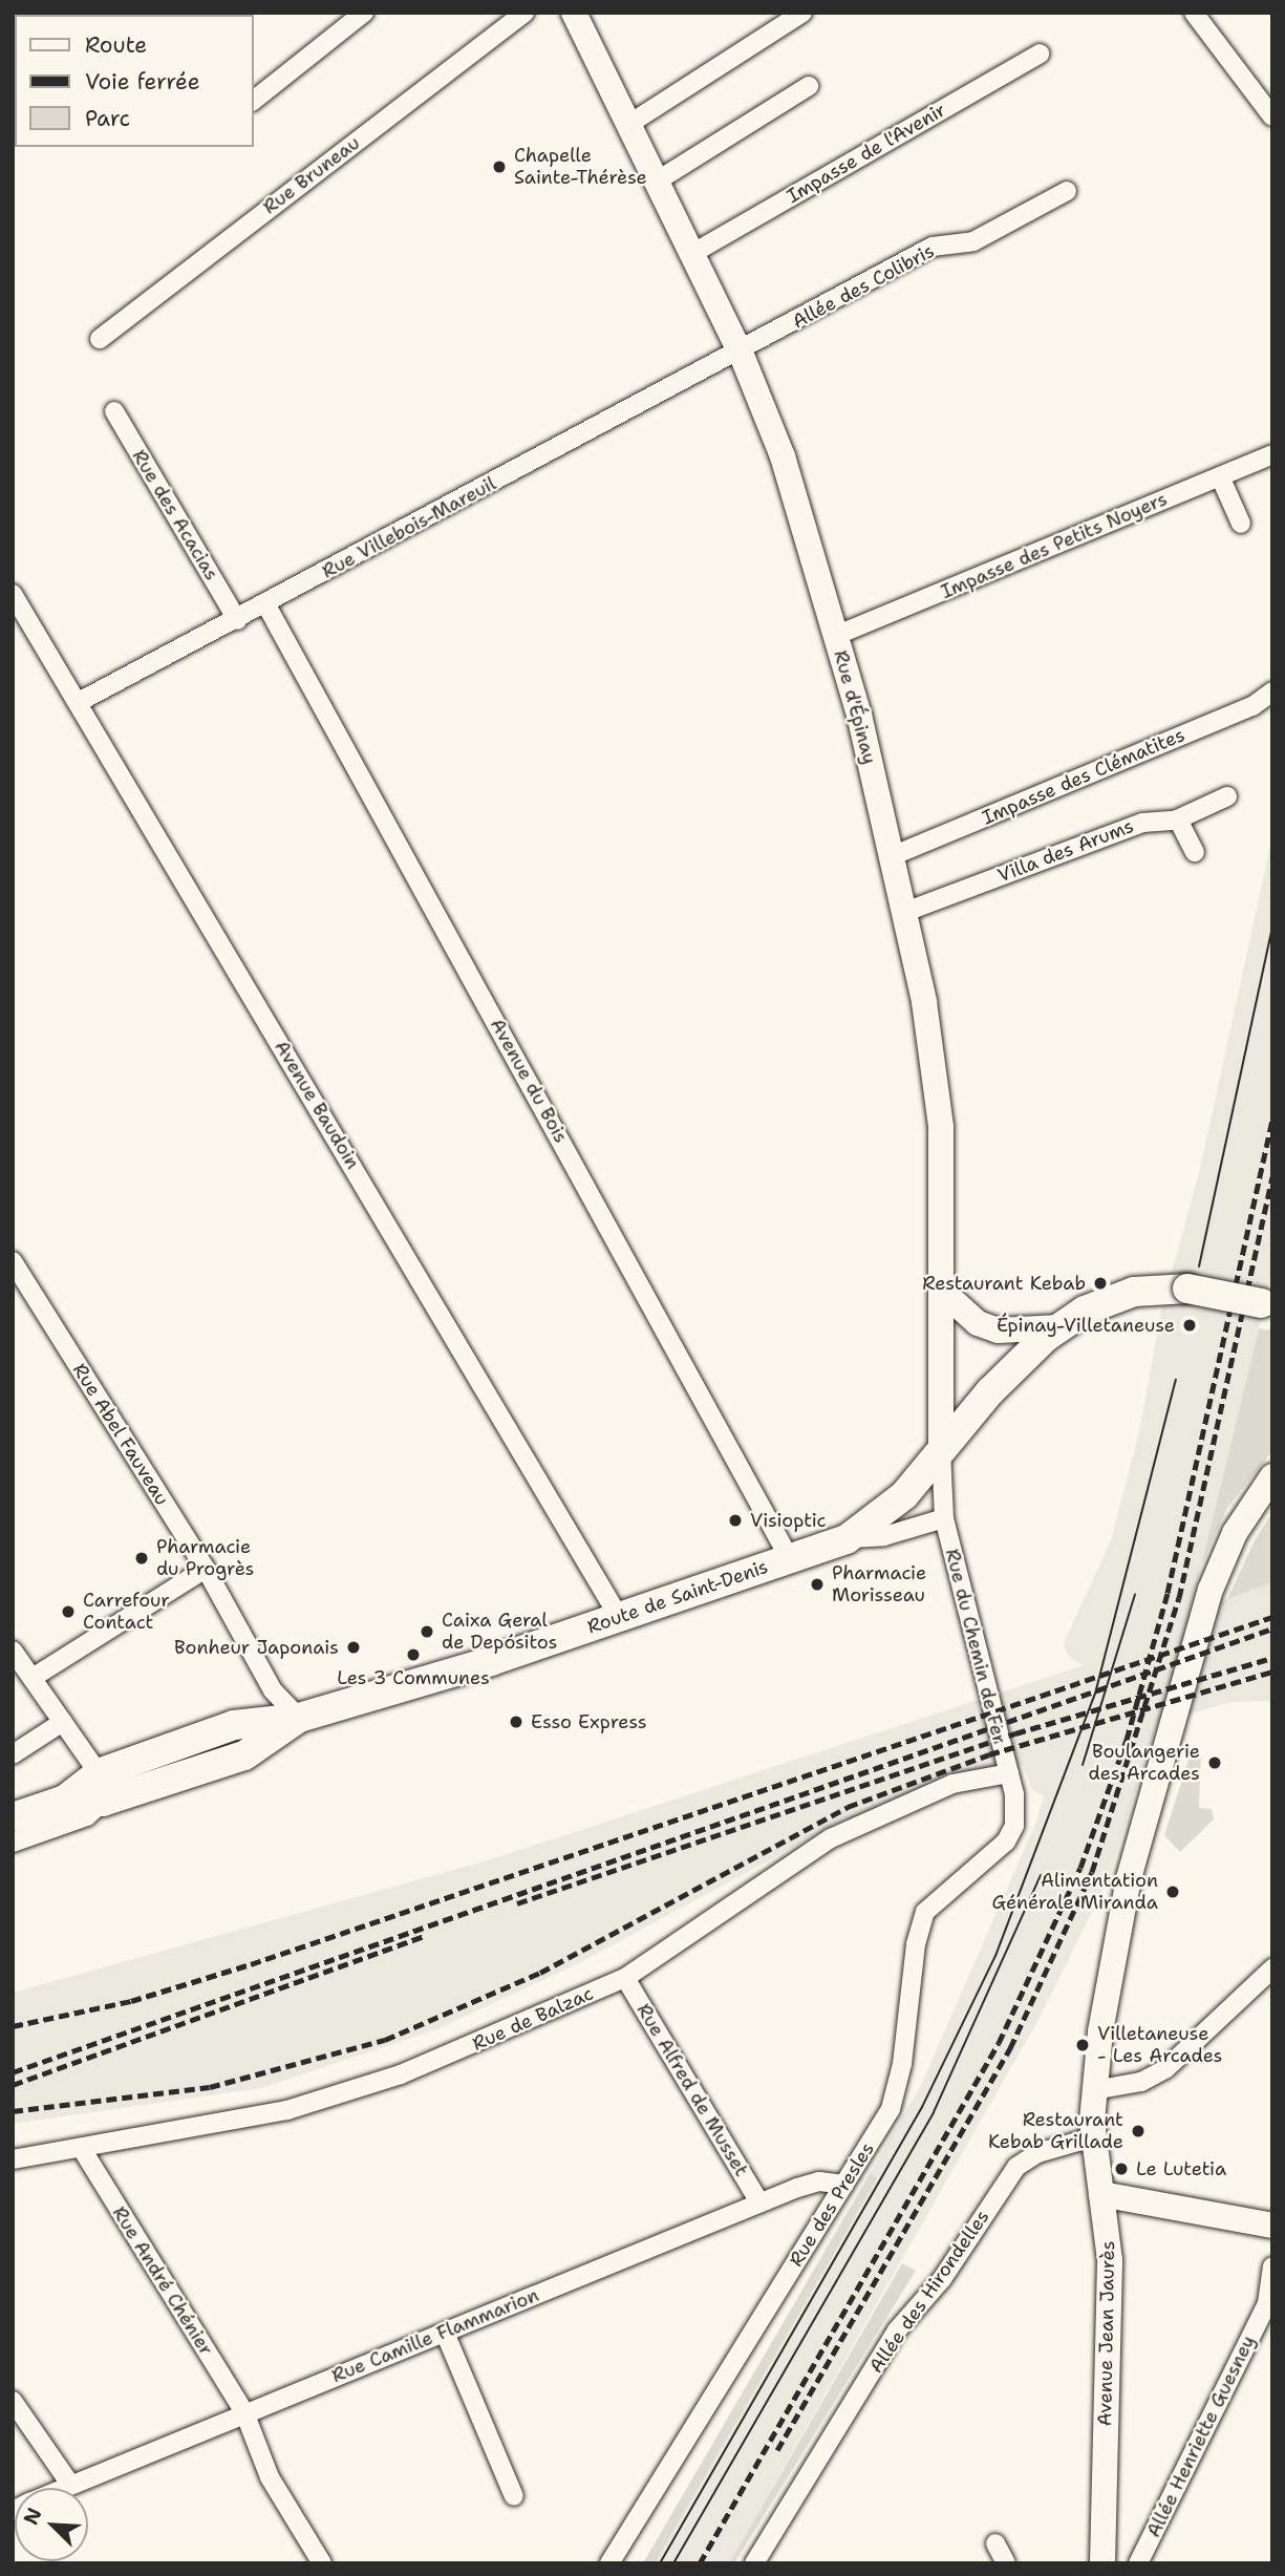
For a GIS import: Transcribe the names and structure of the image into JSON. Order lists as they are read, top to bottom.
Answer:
{
  "streets": {
    "main road": ["Rue d'Épinay", "Route de Saint-Denis", "Avenue Jean Jaurès"],
    "street": [
      "Impasse de l'Avenir",
      "Rue Bruneau",
      "Allée des Colibris",
      "Rue des Acacias",
      "Rue Villebois-Mareuil",
      "Impasse des Petits Noyers",
      "Impasse des Clématites",
      "Villa des Arums",
      "Avenue du Bois",
      "Avenue Baudoin",
      "Rue Abel Fauveau",
      "Rue du Chemin de Fer",
      "Rue de Balzac",
      "Rue Alfred de Musset",
      "Rue des Presles",
      "Rue André Chénier",
      "Allée des Hirondelles",
      "Rue Camille Flammarion",
      "Allée Henriette Guesney"
    ]
  },
  "crossings": [
    ["Impasse de l'Avenir", "Rue d'Épinay"],
    ["Allée des Colibris", "Rue Villebois-Mareuil"],
    ["Allée des Colibris", "Rue d'Épinay"],
    ["Rue des Acacias", "Rue Villebois-Mareuil"],
    ["Rue Villebois-Mareuil", "Rue d'Épinay"],
    ["Rue Villebois-Mareuil", "Avenue du Bois"],
    ["Rue Villebois-Mareuil", "Avenue Baudoin"],
    ["Impasse des Petits Noyers", "Rue d'Épinay"],
    ["Rue d'Épinay", "Impasse des Clématites"],
    ["Rue d'Épinay", "Villa des Arums"],
    ["Rue d'Épinay", "Route de Saint-Denis"],
    ["Rue d'Épinay", "Rue du Chemin de Fer"],
    ["Avenue du Bois", "Route de Saint-Denis"],
    ["Avenue Baudoin", "Route de Saint-Denis"],
    ["Rue Abel Fauveau", "Route de Saint-Denis"],
    ["Route de Saint-Denis", "Rue du Chemin de Fer"],
    ["Rue du Chemin de Fer", "Rue de Balzac"],
    ["Rue du Chemin de Fer", "Rue des Presles"],
    ["Rue de Balzac", "Rue Alfred de Musset"],
    ["Rue de Balzac", "Rue André Chénier"],
    ["Rue Alfred de Musset", "Rue Camille Flammarion"],
    ["Rue des Presles", "Rue Camille Flammarion"],
    ["Rue André Chénier", "Rue Camille Flammarion"],
    ["Allée des Hirondelles", "Avenue Jean Jaurès"]
  ],
  "places": [
    "Chapelle Sainte-Thérèse",
    "Restaurant Kebab",
    "Épinay-Villetaneuse",
    "Visioptic",
    "Pharmacie du Progrès",
    "Pharmacie Morisseau",
    "Carrefour Contact",
    "Caixa Geral de Depósitos",
    "Bonheur Japonais",
    "Les 3 Communes",
    "Esso Express",
    "Boulangerie des Arcades",
    "Alimentation Générale Miranda",
    "Villetaneuse - Les Arcades",
    "Restaurant Kebab Grillade",
    "Le Lutetia"
  ],
  "legend": ["Route", "Voie ferrée", "Parc"],
  "north": "top left"
}
